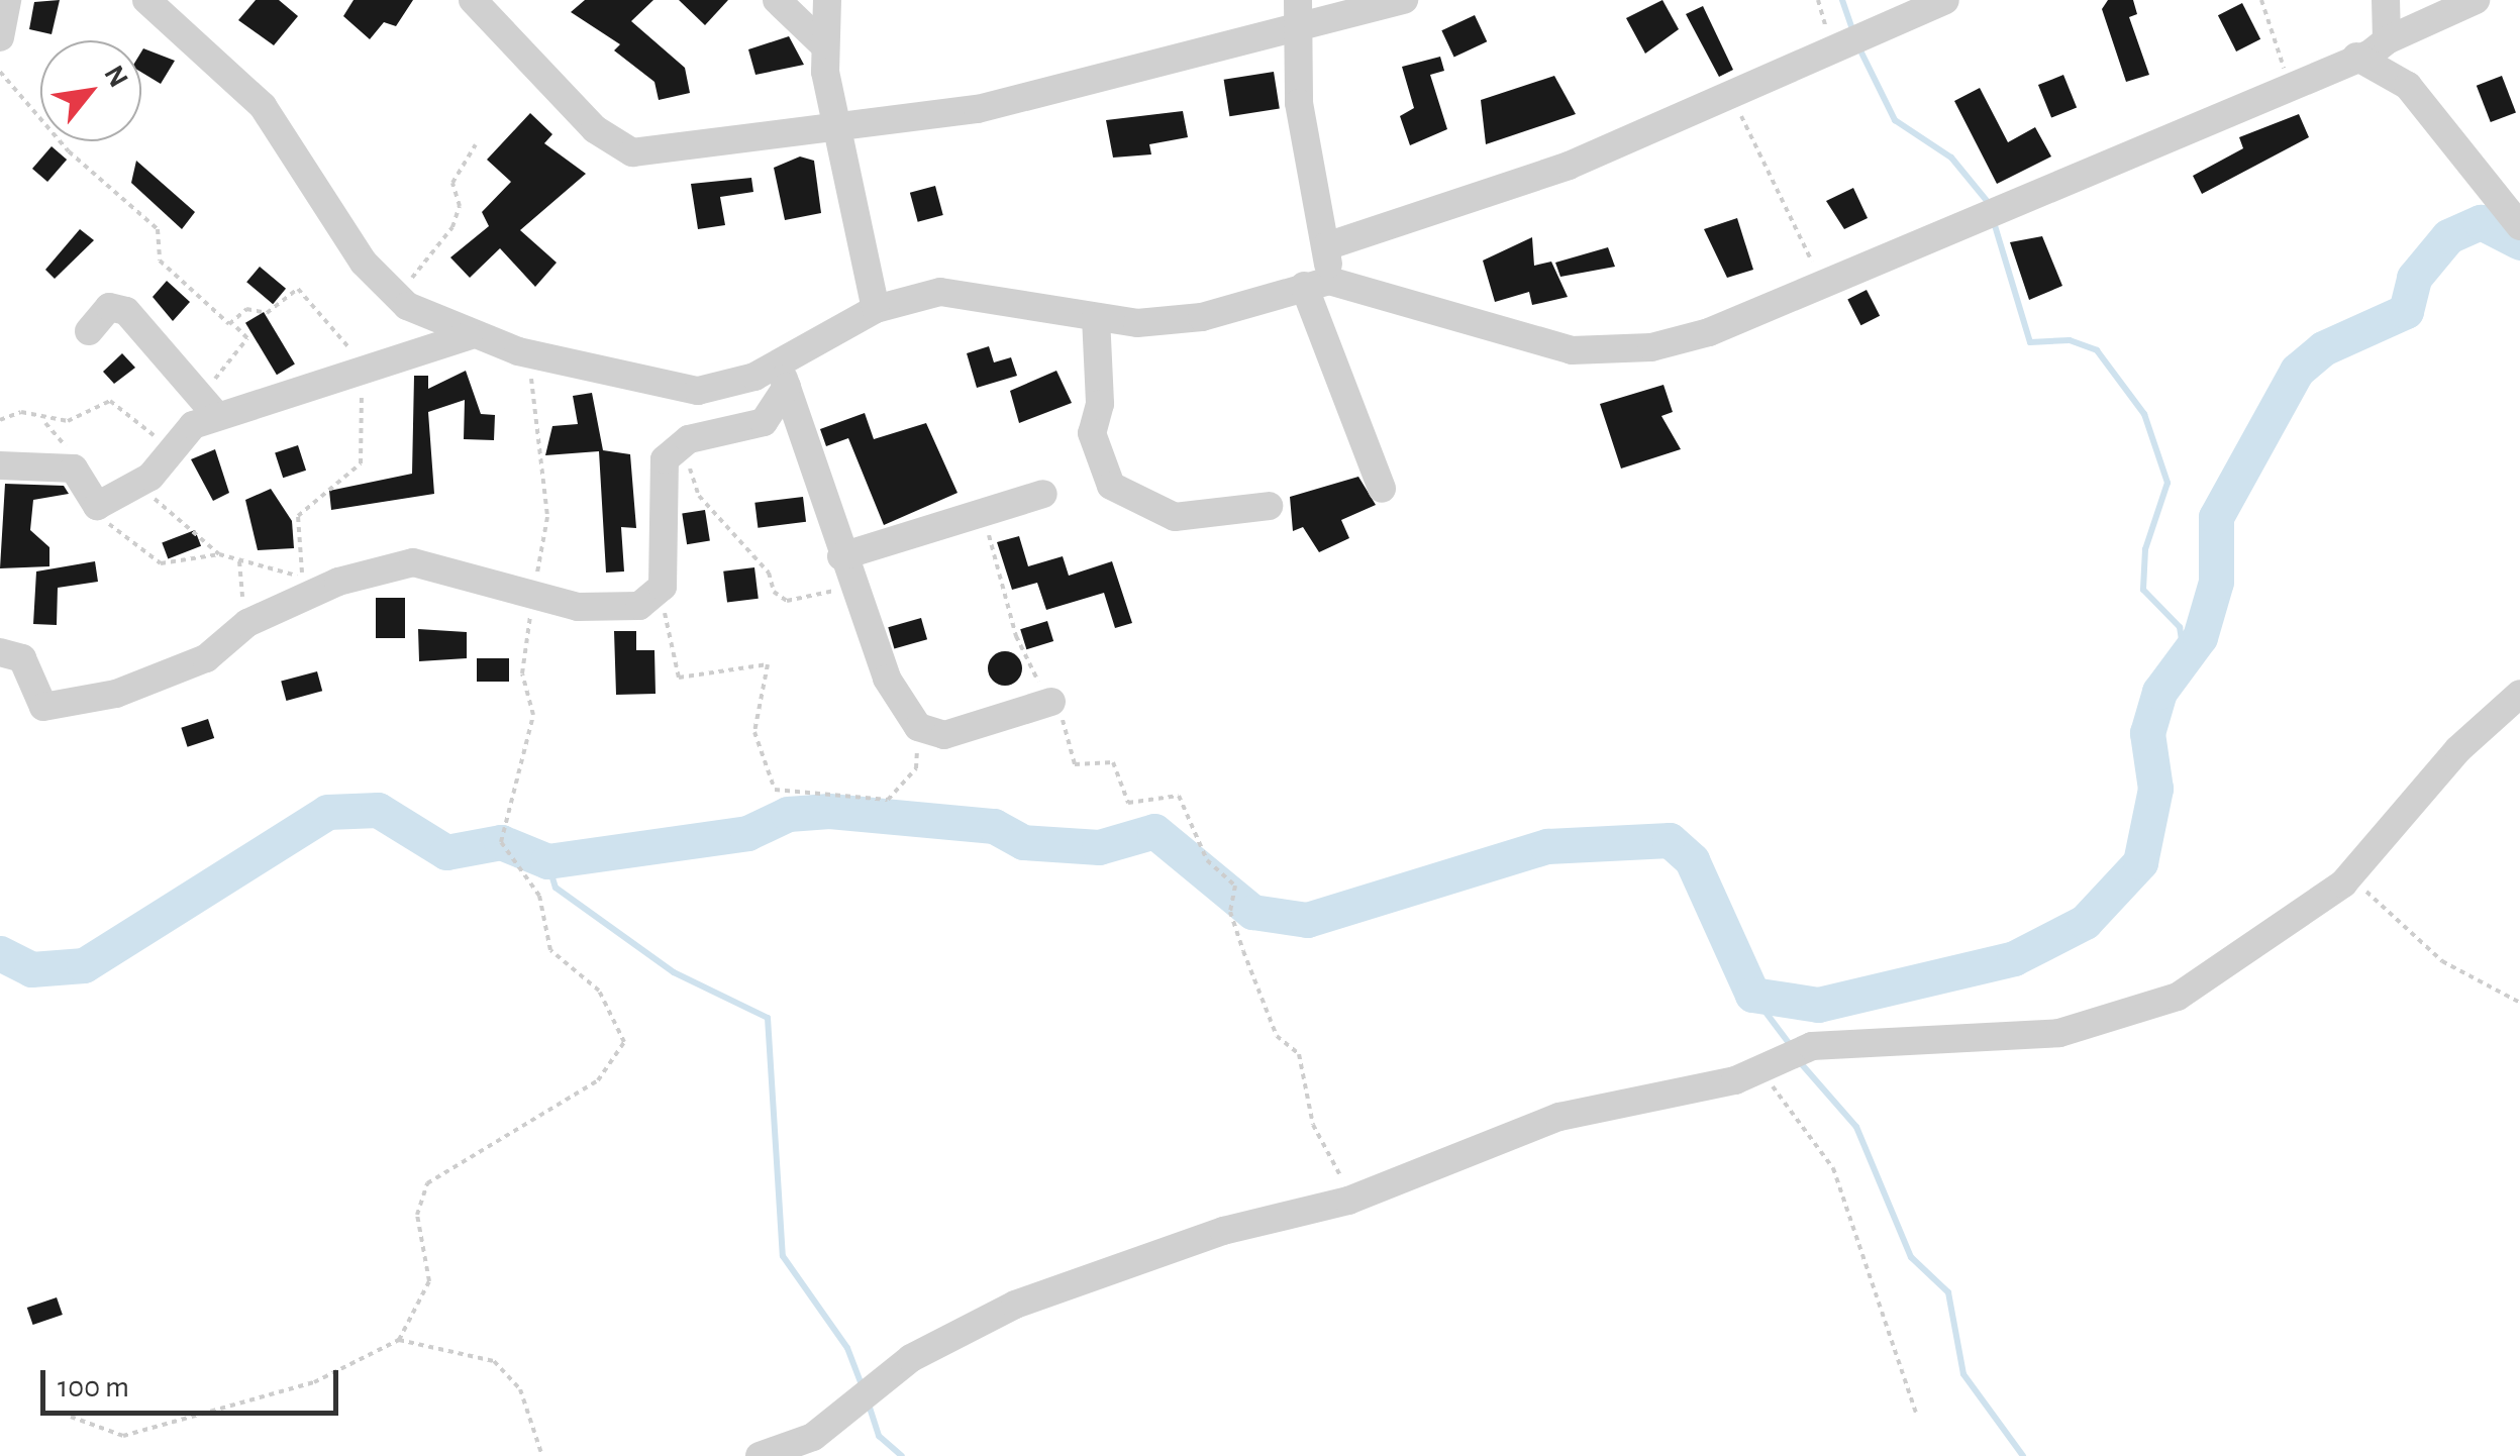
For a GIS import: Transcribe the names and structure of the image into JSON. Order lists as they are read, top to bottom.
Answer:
{
  "scale_bar": "100 m",
  "north": "top right"
}
